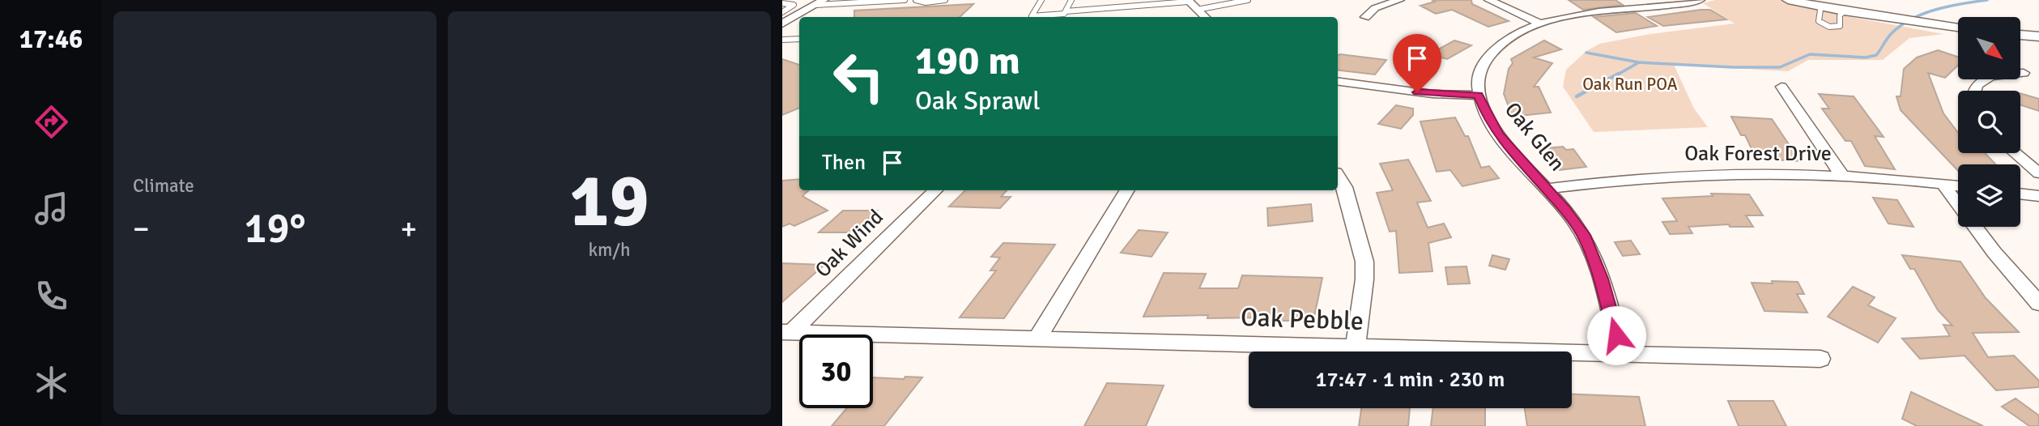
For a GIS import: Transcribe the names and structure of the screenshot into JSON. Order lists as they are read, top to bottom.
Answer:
{
  "streets": {
    "street": [
      "Oak Glen",
      "Oak Forest Drive",
      "Oak Wind",
      "Oak Pebble"
    ]
  },
  "crossings": [
    ["Oak Glen", "Oak Forest Drive"],
    ["Oak Glen", "Oak Pebble"],
    ["Oak Wind", "Oak Pebble"]
  ],
  "parks": ["Oak Run POA"],
  "north": "bottom right",
  "page": {
    "tabs": "17:46",
    "tile": [
      "Climate",
      ["19", "km/h"]
    ],
    "turn": ["190 m", "Oak Sprawl"],
    "then": "Then",
    "heat": ["−", "19°", "+"],
    "limit": "30",
    "trip": "17:47 · 1 min · 230 m"
  }
}
